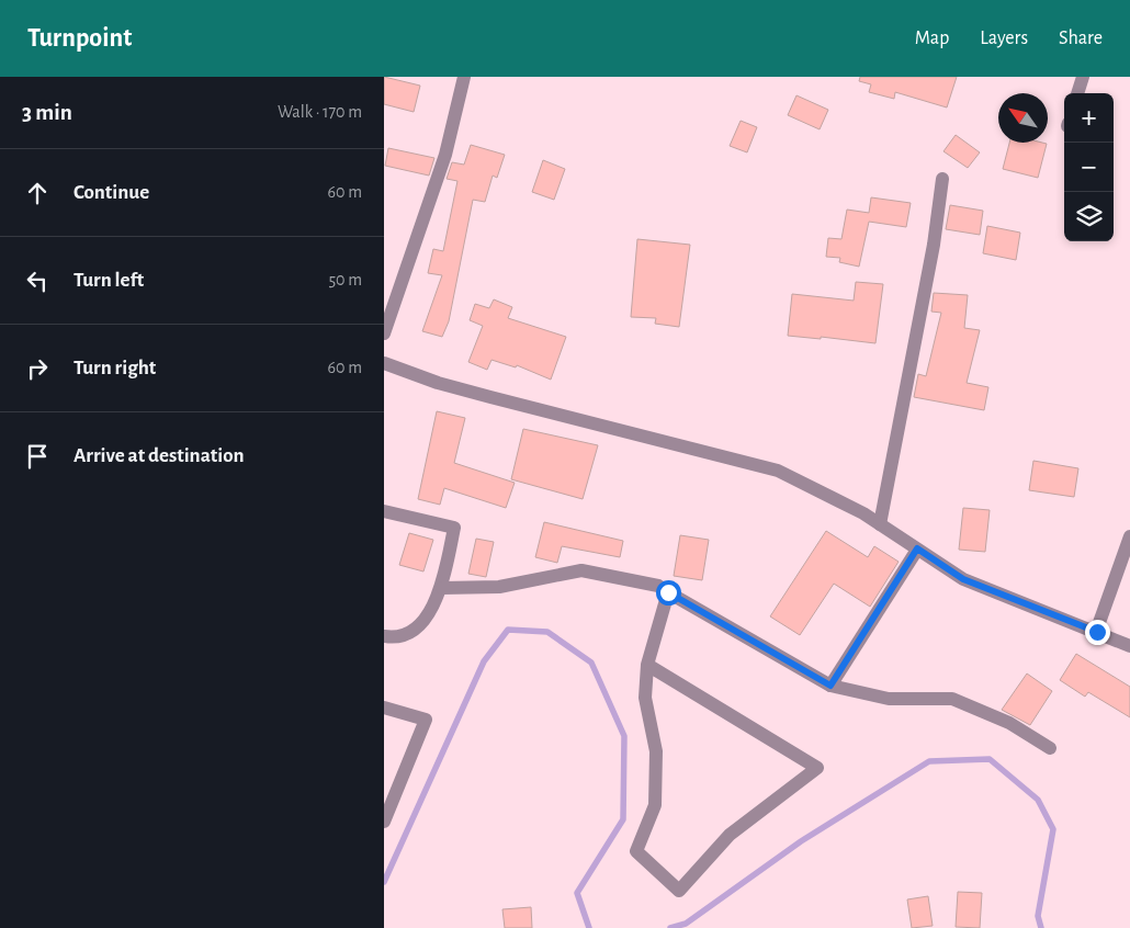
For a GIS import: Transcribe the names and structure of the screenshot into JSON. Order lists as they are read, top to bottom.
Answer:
{
  "north": "top left",
  "page": {
    "header": "Turnpoint",
    "nav": ["Map", "Layers", "Share"],
    "heading": ["3 min", "Walk · 170 m"],
    "map_buttons": ["+", "−"],
    "list": [
      ["Continue", "60 m"],
      ["Turn left", "50 m"],
      ["Turn right", "60 m"],
      "Arrive at destination"
    ]
  }
}
